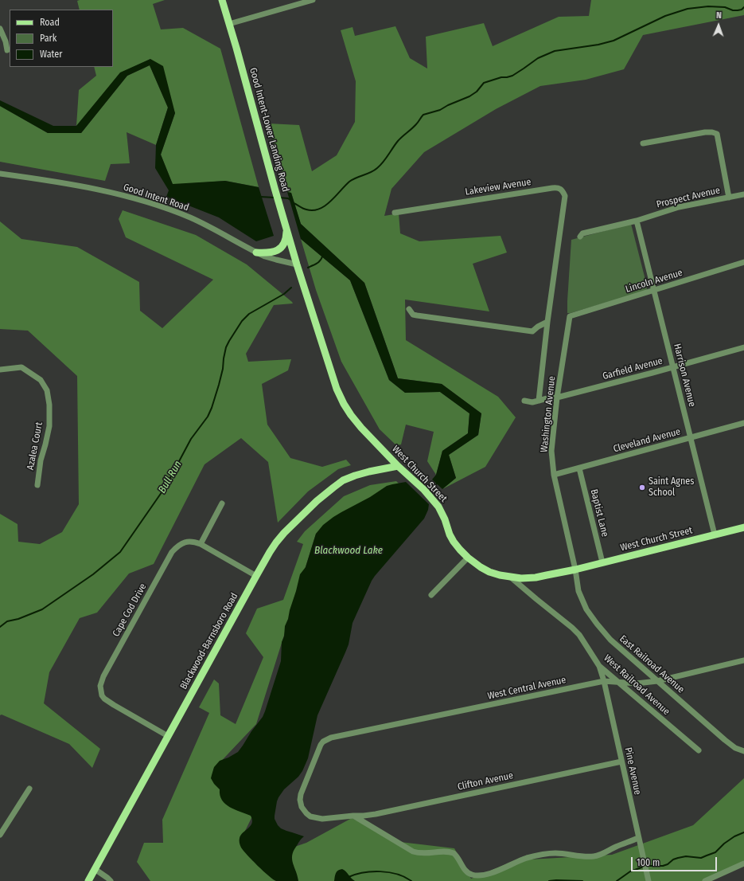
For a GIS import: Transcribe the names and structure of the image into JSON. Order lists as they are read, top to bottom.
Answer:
{
  "streets": {
    "main road": ["Good Intent-Lower Landing Road", "West Church Street", "Blackwood-Barnsboro Road"],
    "street": [
      "Lakeview Avenue",
      "Good Intent Road",
      "Prospect Avenue",
      "Lincoln Avenue",
      "Garfield Avenue",
      "Harrison Avenue",
      "Washington Avenue",
      "Cleveland Avenue",
      "Azalea Court",
      "Baptist Lane",
      "Cape Cod Drive",
      "East Railroad Avenue",
      "West Railroad Avenue",
      "West Central Avenue",
      "Pine Avenue",
      "Clifton Avenue"
    ]
  },
  "crossings": [
    ["Good Intent-Lower Landing Road", "Good Intent Road"],
    ["Good Intent-Lower Landing Road", "West Church Street"],
    ["Lakeview Avenue", "Washington Avenue"],
    ["Good Intent Road", "West Church Street"],
    ["Prospect Avenue", "Harrison Avenue"],
    ["Lincoln Avenue", "Harrison Avenue"],
    ["Lincoln Avenue", "Washington Avenue"],
    ["Garfield Avenue", "Harrison Avenue"],
    ["Garfield Avenue", "Washington Avenue"],
    ["Harrison Avenue", "Cleveland Avenue"],
    ["Harrison Avenue", "West Church Street"],
    ["Washington Avenue", "Cleveland Avenue"],
    ["Washington Avenue", "West Church Street"],
    ["Washington Avenue", "East Railroad Avenue"],
    ["Cleveland Avenue", "Baptist Lane"],
    ["West Church Street", "Baptist Lane"],
    ["West Church Street", "Blackwood-Barnsboro Road"],
    ["West Church Street", "East Railroad Avenue"],
    ["West Church Street", "West Railroad Avenue"],
    ["Cape Cod Drive", "Blackwood-Barnsboro Road"],
    ["East Railroad Avenue", "West Central Avenue"],
    ["West Railroad Avenue", "West Central Avenue"],
    ["West Railroad Avenue", "Pine Avenue"],
    ["West Central Avenue", "Pine Avenue"],
    ["West Central Avenue", "Clifton Avenue"],
    ["Pine Avenue", "Clifton Avenue"]
  ],
  "water": ["Bull Run", "Blackwood Lake"],
  "places": ["Saint Agnes School"],
  "legend": ["Road", "Park", "Water"],
  "scale_bar": "100 m",
  "north": "top"
}
